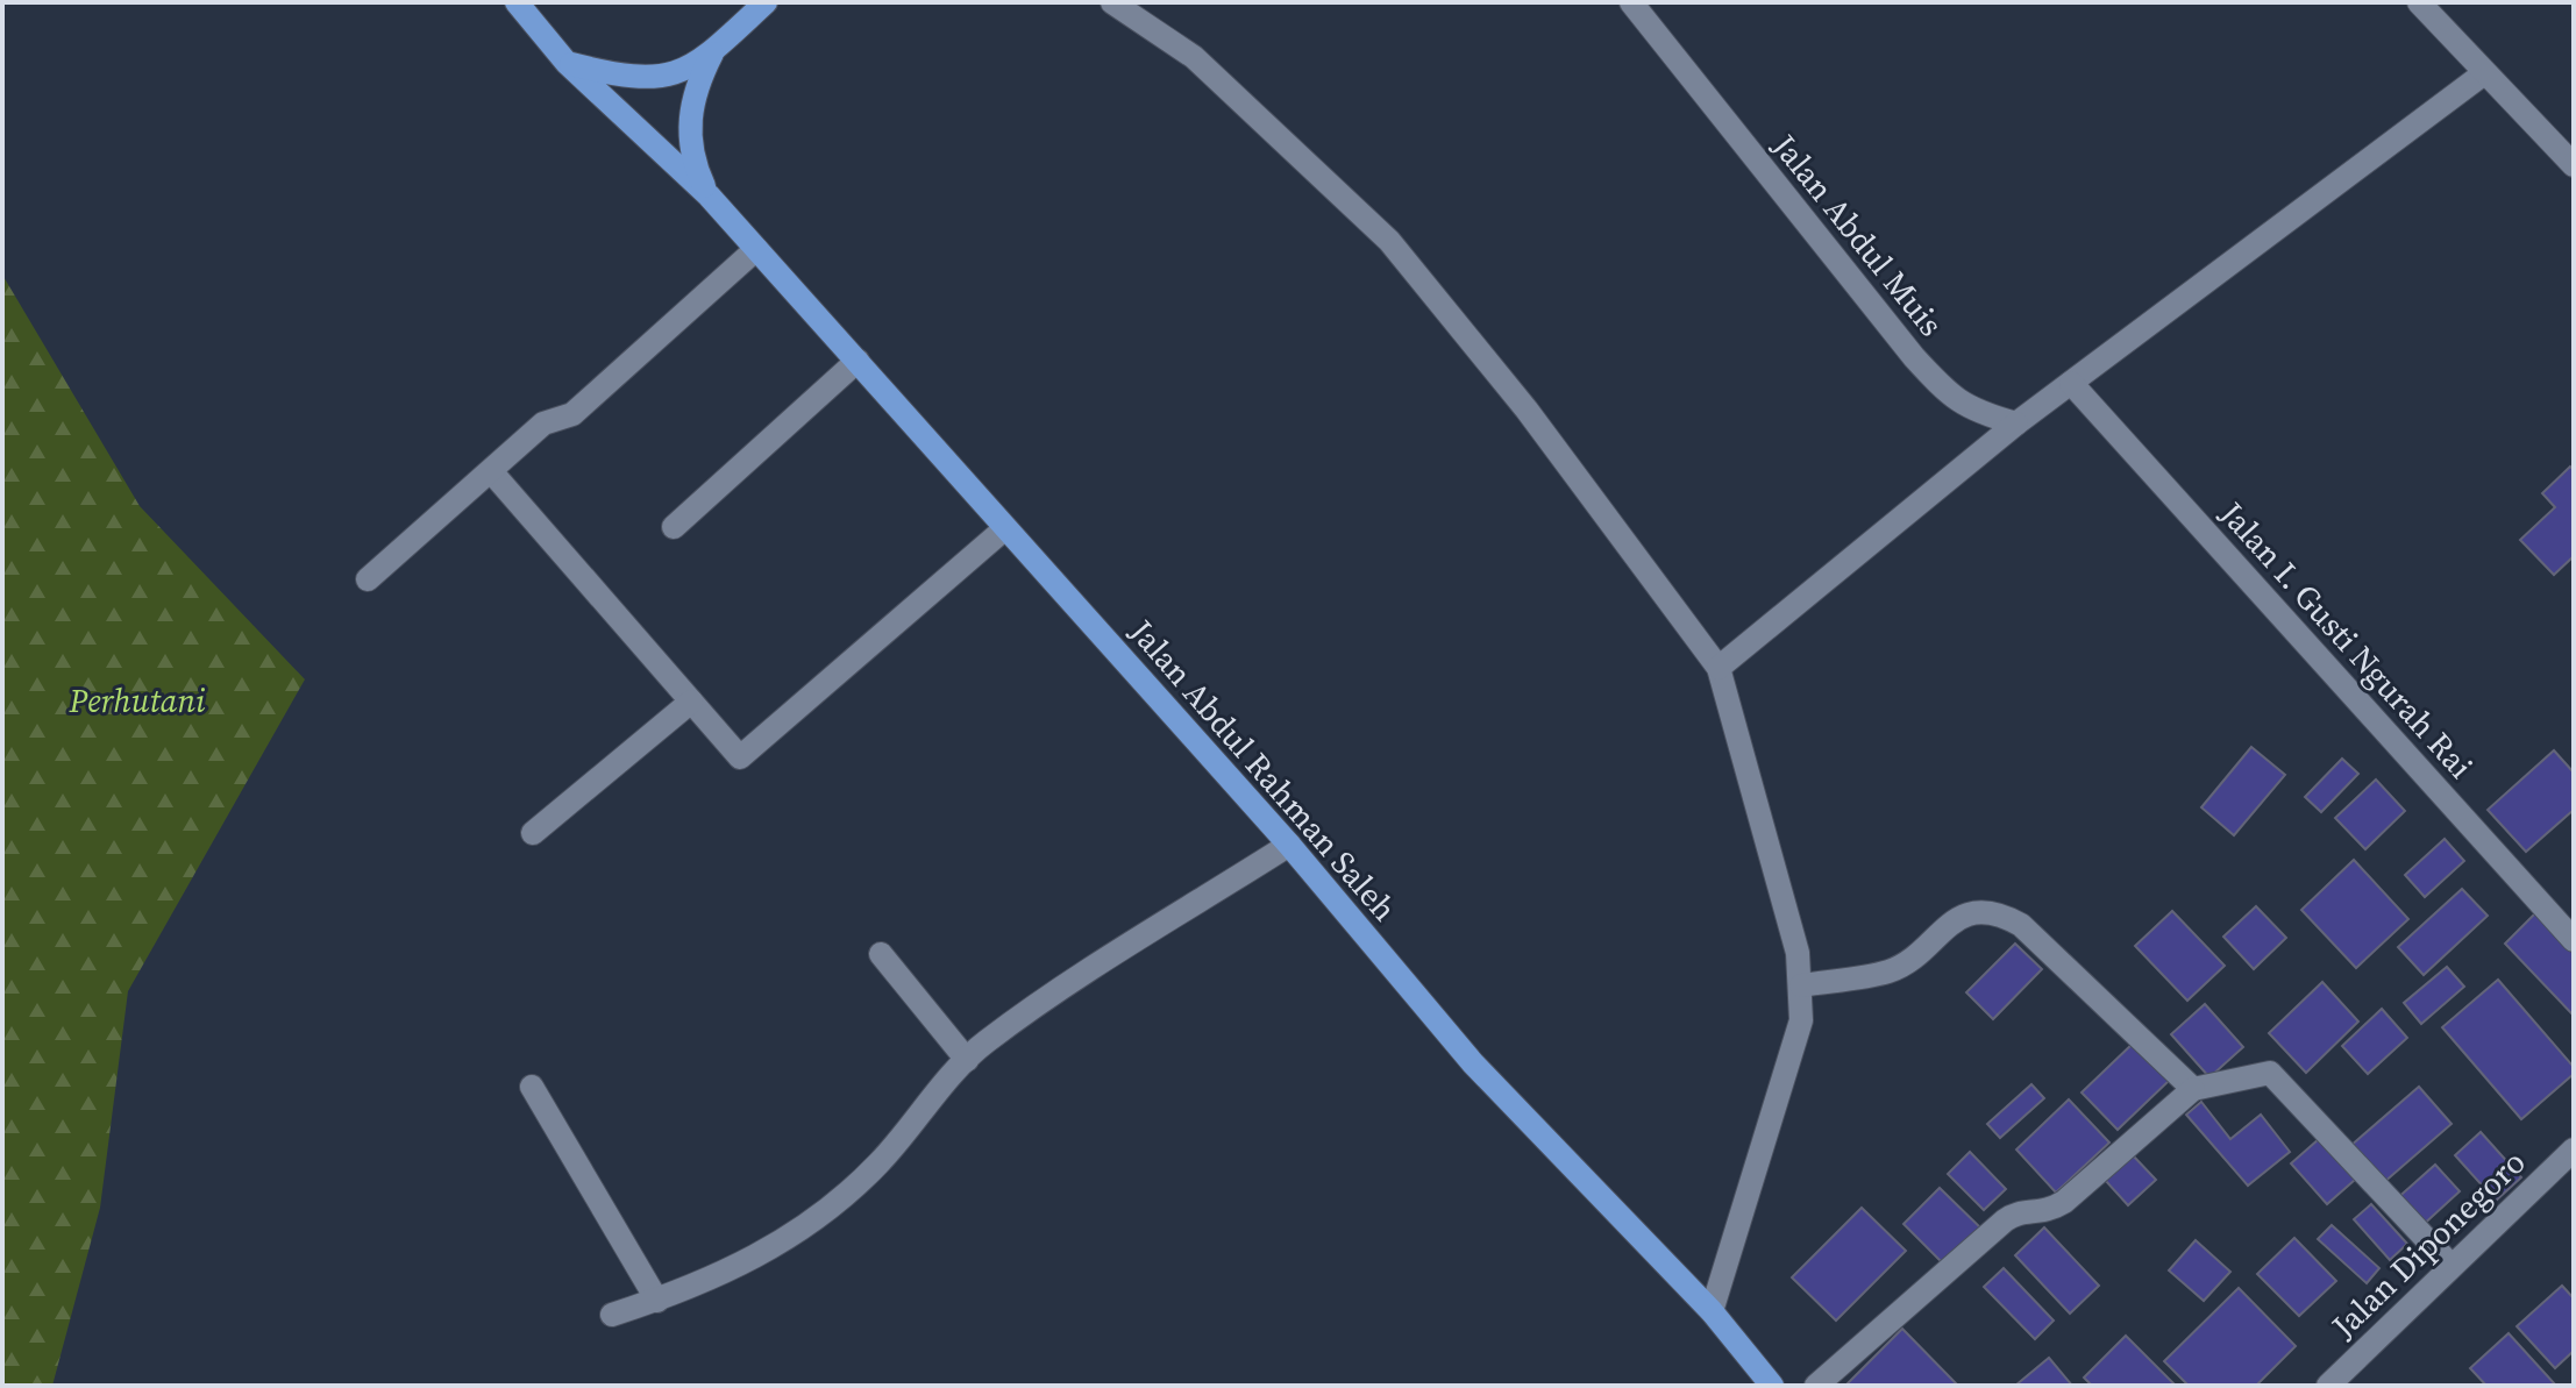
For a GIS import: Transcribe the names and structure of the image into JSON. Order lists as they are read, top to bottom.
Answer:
{
  "streets": {
    "main road": ["Jalan Abdul Rahman Saleh"],
    "street": ["Jalan Abdul Muis", "Jalan I. Gusti Ngurah Rai", "Jalan Diponegoro"]
  },
  "parks": ["Perhutani"]
}
